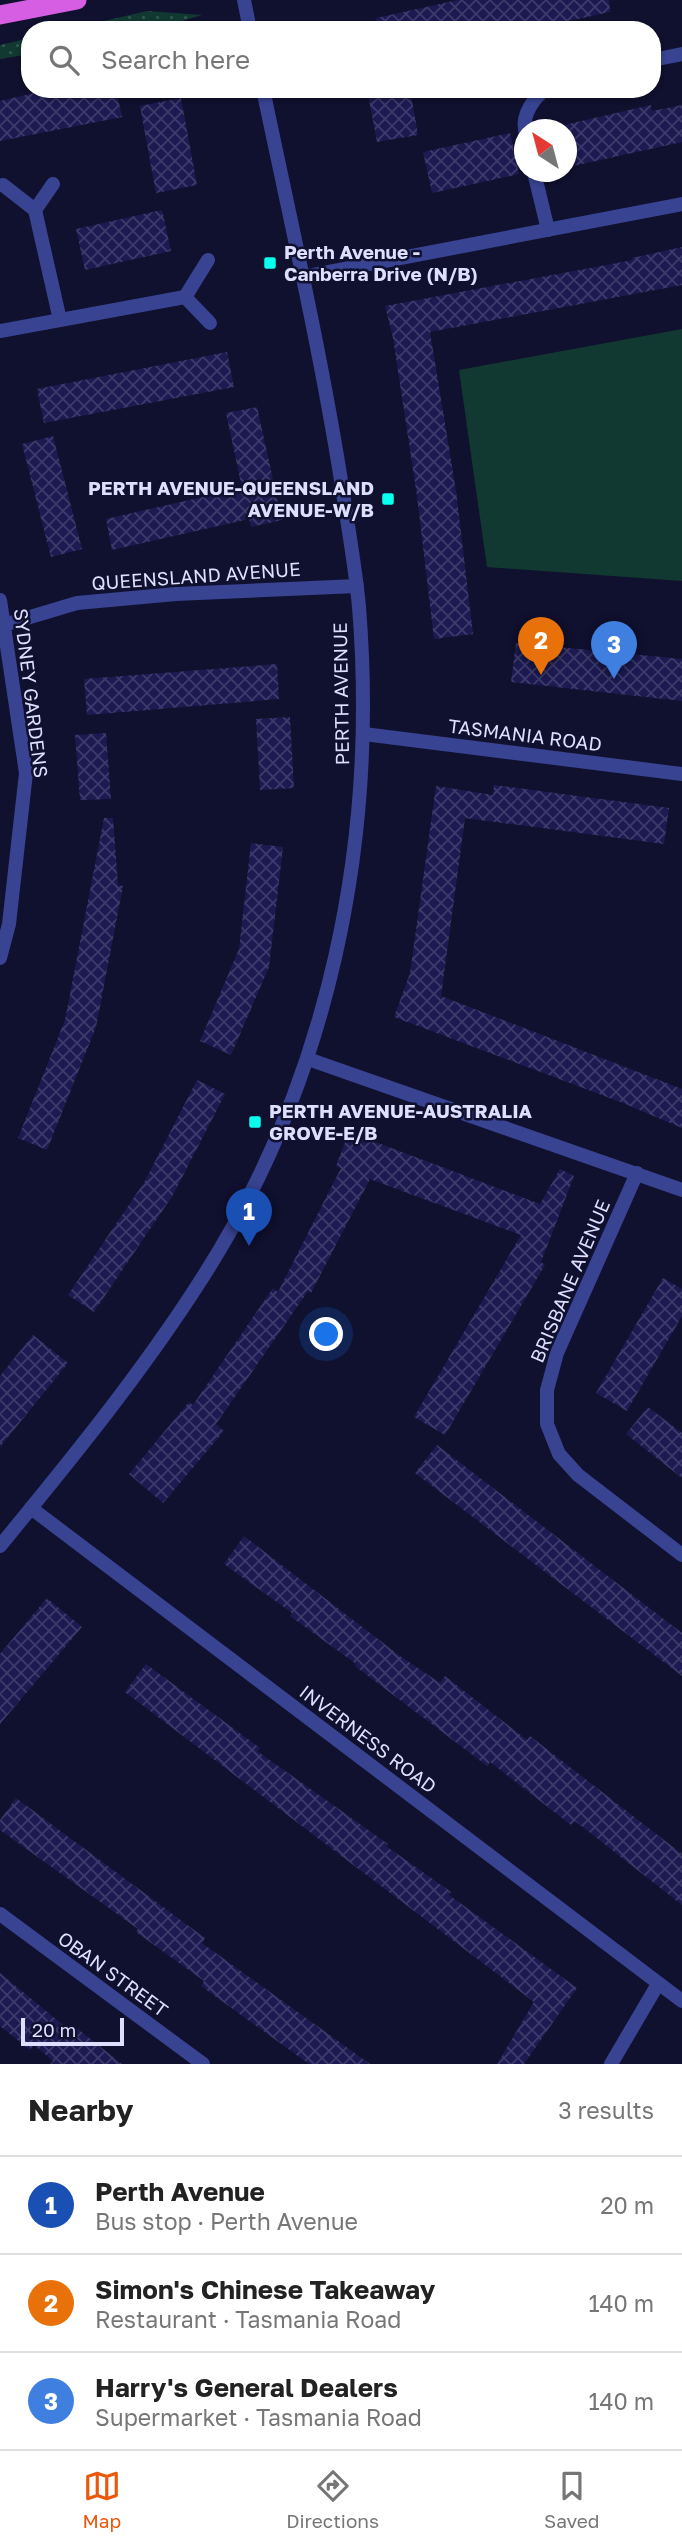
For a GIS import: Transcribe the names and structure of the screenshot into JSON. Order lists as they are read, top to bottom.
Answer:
{
  "streets": {
    "street": [
      "QUEENSLAND AVENUE",
      "SYDNEY GARDENS",
      "PERTH AVENUE",
      "TASMANIA ROAD",
      "BRISBANE AVENUE",
      "INVERNESS ROAD",
      "OBAN STREET"
    ]
  },
  "crossings": [
    ["QUEENSLAND AVENUE", "SYDNEY GARDENS"],
    ["QUEENSLAND AVENUE", "PERTH AVENUE"],
    ["PERTH AVENUE", "TASMANIA ROAD"],
    ["PERTH AVENUE", "INVERNESS ROAD"]
  ],
  "places": {
    "transit": ["Perth Avenue - Canberra Drive (N/B)", "PERTH AVENUE-QUEENSLAND AVENUE-W/B", "PERTH AVENUE-AUSTRALIA GROVE-E/B"]
  },
  "scale_bar": "20 m",
  "north": "top left",
  "page": {
    "search": "Search here",
    "pins": ["2", "3", "1"],
    "scale": "20 m",
    "heading": ["Nearby", "3 results"],
    "list": [
      {
        "mark": "1",
        "name": "Perth Avenue",
        "note": "Bus stop · Perth Avenue",
        "value": "20 m"
      },
      {
        "mark": "2",
        "name": "Simon's Chinese Takeaway",
        "note": "Restaurant · Tasmania Road",
        "value": "140 m"
      },
      {
        "mark": "3",
        "name": "Harry's General Dealers",
        "note": "Supermarket · Tasmania Road",
        "value": "140 m"
      }
    ],
    "nav": ["Map", "Directions", "Saved"]
  }
}
